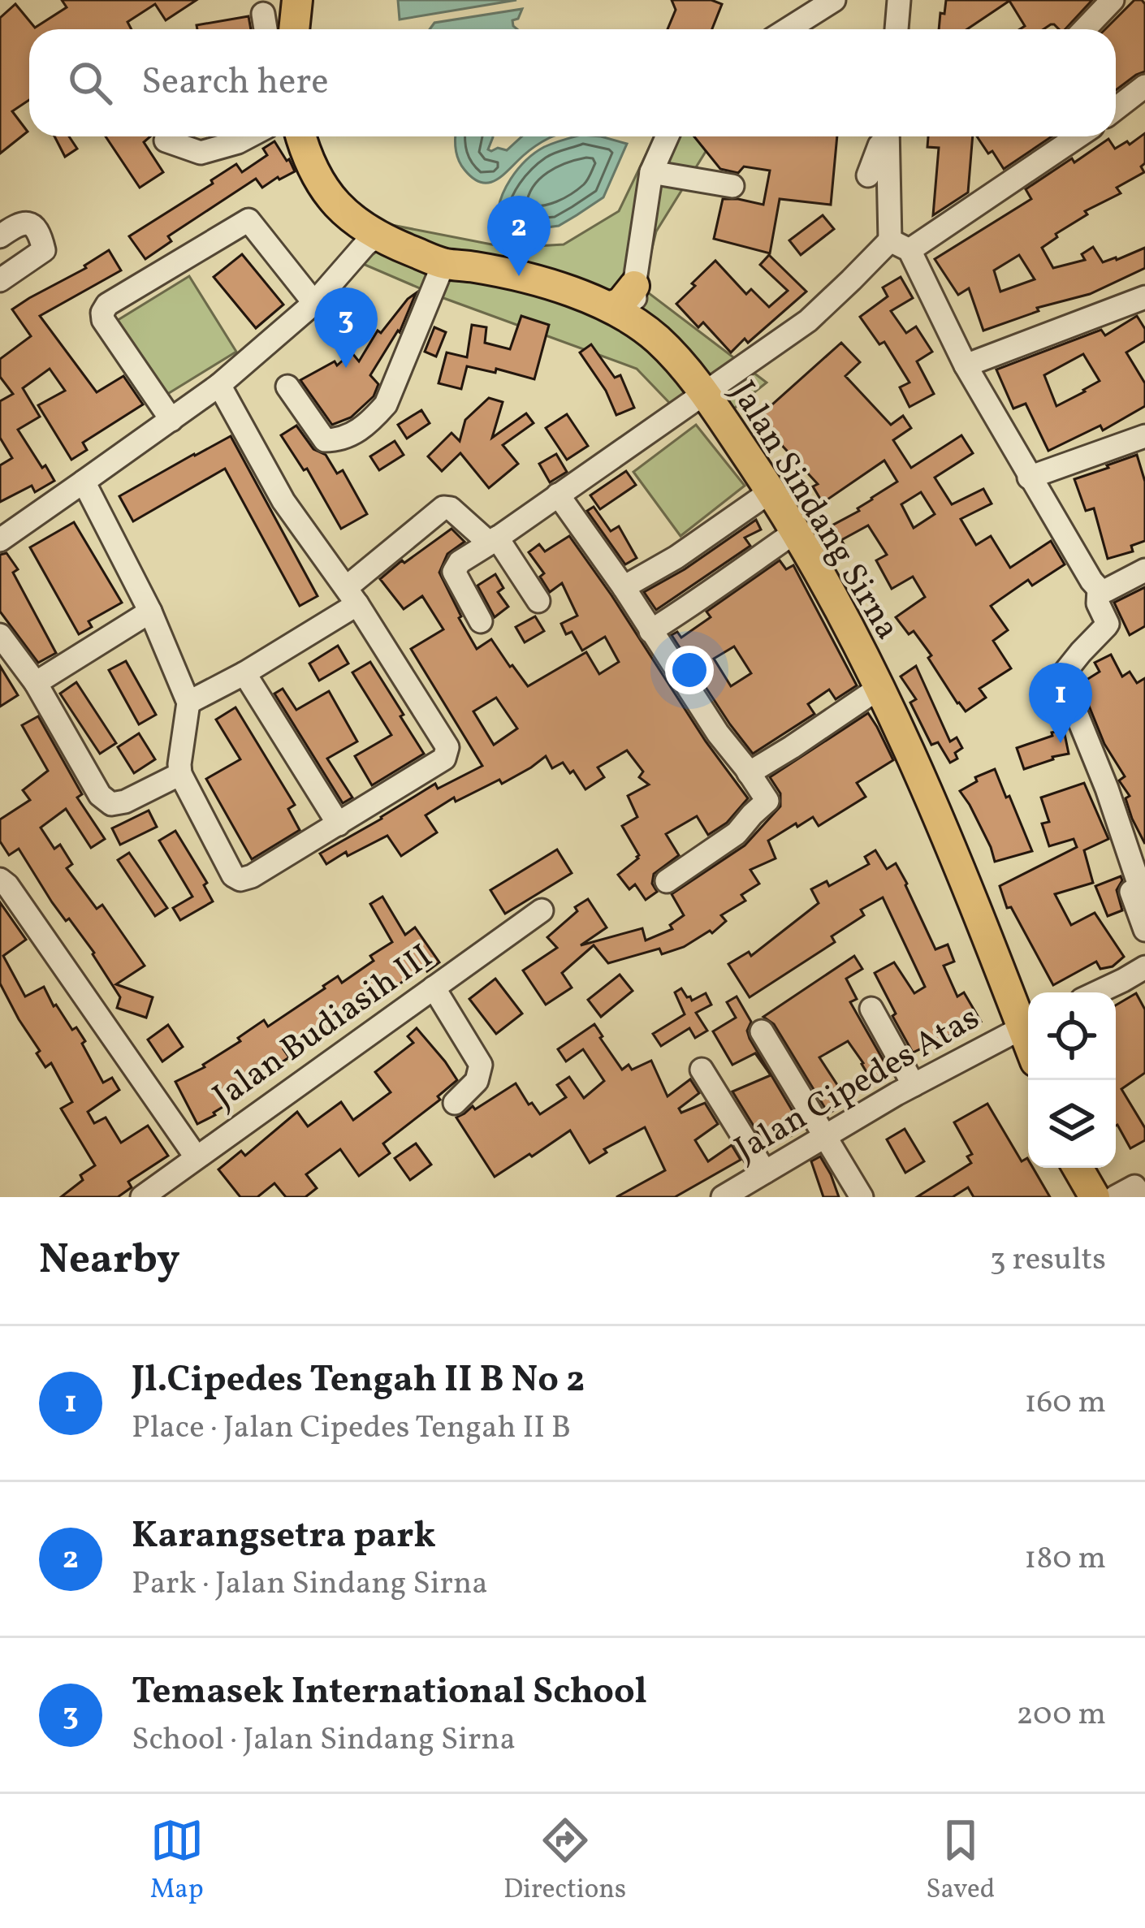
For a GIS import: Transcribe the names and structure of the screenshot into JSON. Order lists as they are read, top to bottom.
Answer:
{
  "streets": {
    "main road": ["Jalan Sindang Sirna"],
    "street": ["Jalan Budiasih III", "Jalan Cipedes Atas"]
  },
  "page": {
    "search": "Search here",
    "pins": ["2", "3", "1"],
    "heading": ["Nearby", "3 results"],
    "list": [
      {
        "mark": "1",
        "name": "Jl.Cipedes Tengah II B No 2",
        "note": "Place · Jalan Cipedes Tengah II B",
        "value": "160 m"
      },
      {
        "mark": "2",
        "name": "Karangsetra park",
        "note": "Park · Jalan Sindang Sirna",
        "value": "180 m"
      },
      {
        "mark": "3",
        "name": "Temasek International School",
        "note": "School · Jalan Sindang Sirna",
        "value": "200 m"
      }
    ],
    "nav": ["Map", "Directions", "Saved"]
  }
}
